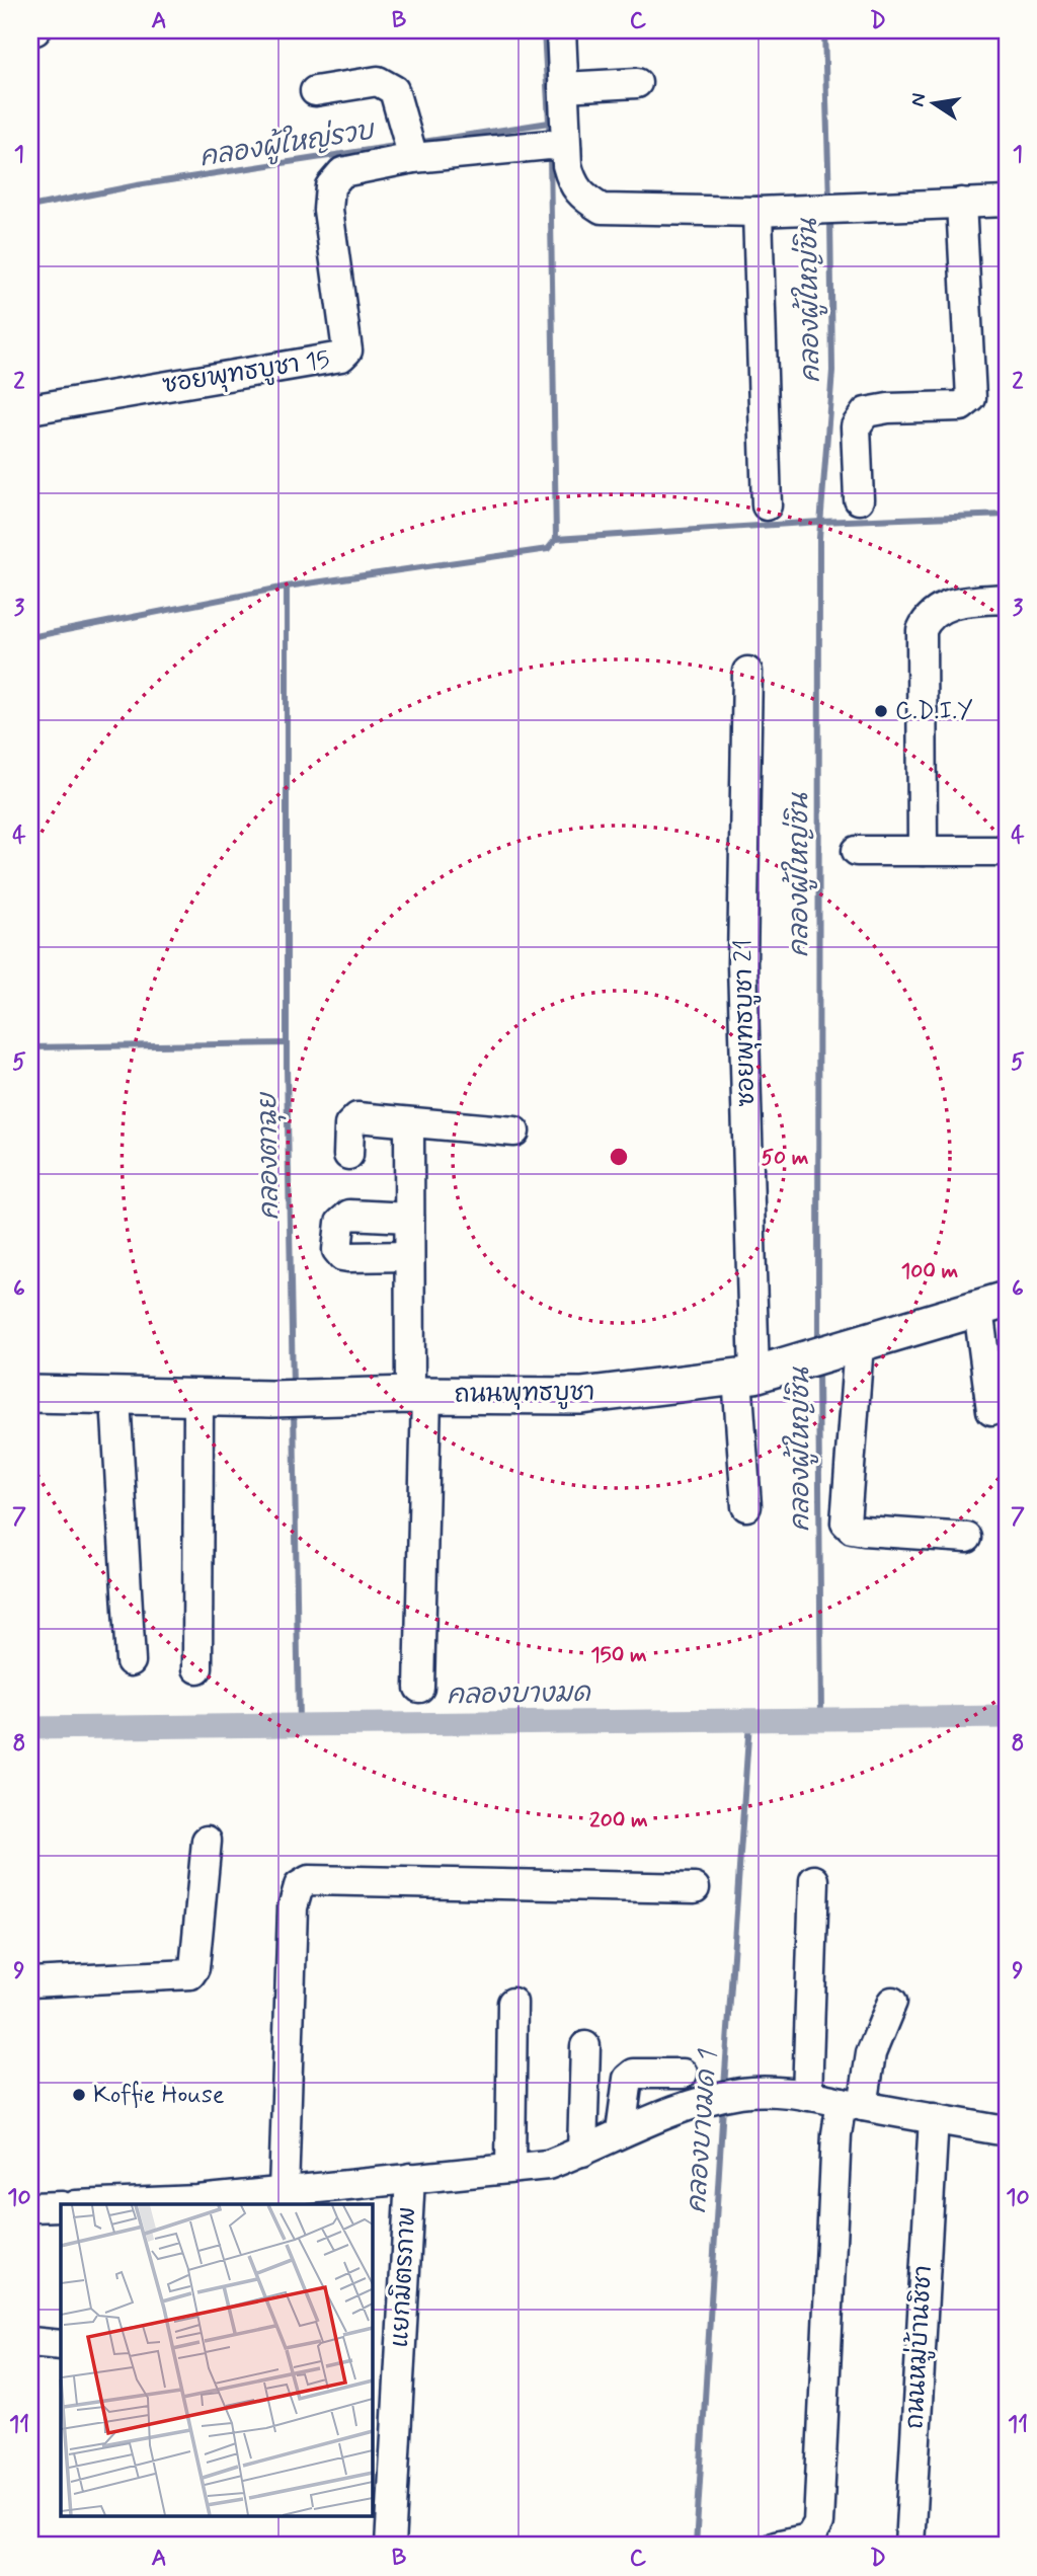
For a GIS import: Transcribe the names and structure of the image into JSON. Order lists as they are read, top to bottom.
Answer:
{
  "streets": {
    "main road": ["ถนนพุทธบูชา"],
    "street": [
      "ซอยพุทธบูชา 15",
      "ซอยพุทธบูชา 21",
      "แยกมิตรภาพ",
      "ถนนหมู่บ้านชิชา"
    ]
  },
  "crossings": [
    ["ซอยพุทธบูชา 21", "ถนนพุทธบูชา"]
  ],
  "water": [
    "คลองผู้ใหญ่รวบ",
    "คลองผู้ใหญ่ชิน",
    "คลองตาฉุย",
    "คลองบางมด",
    "คลองบางมด 1"
  ],
  "places": ["C.D.I.Y", "Koffie House"],
  "north": "left",
  "grid": {
    "columns": [
      "A",
      "B",
      "C",
      "D"
    ],
    "rows": [
      "1",
      "2",
      "3",
      "4",
      "5",
      "6",
      "7",
      "8",
      "9",
      "10",
      "11"
    ]
  },
  "rings": [
    "50 m",
    "100 m",
    "150 m",
    "200 m"
  ]
}
